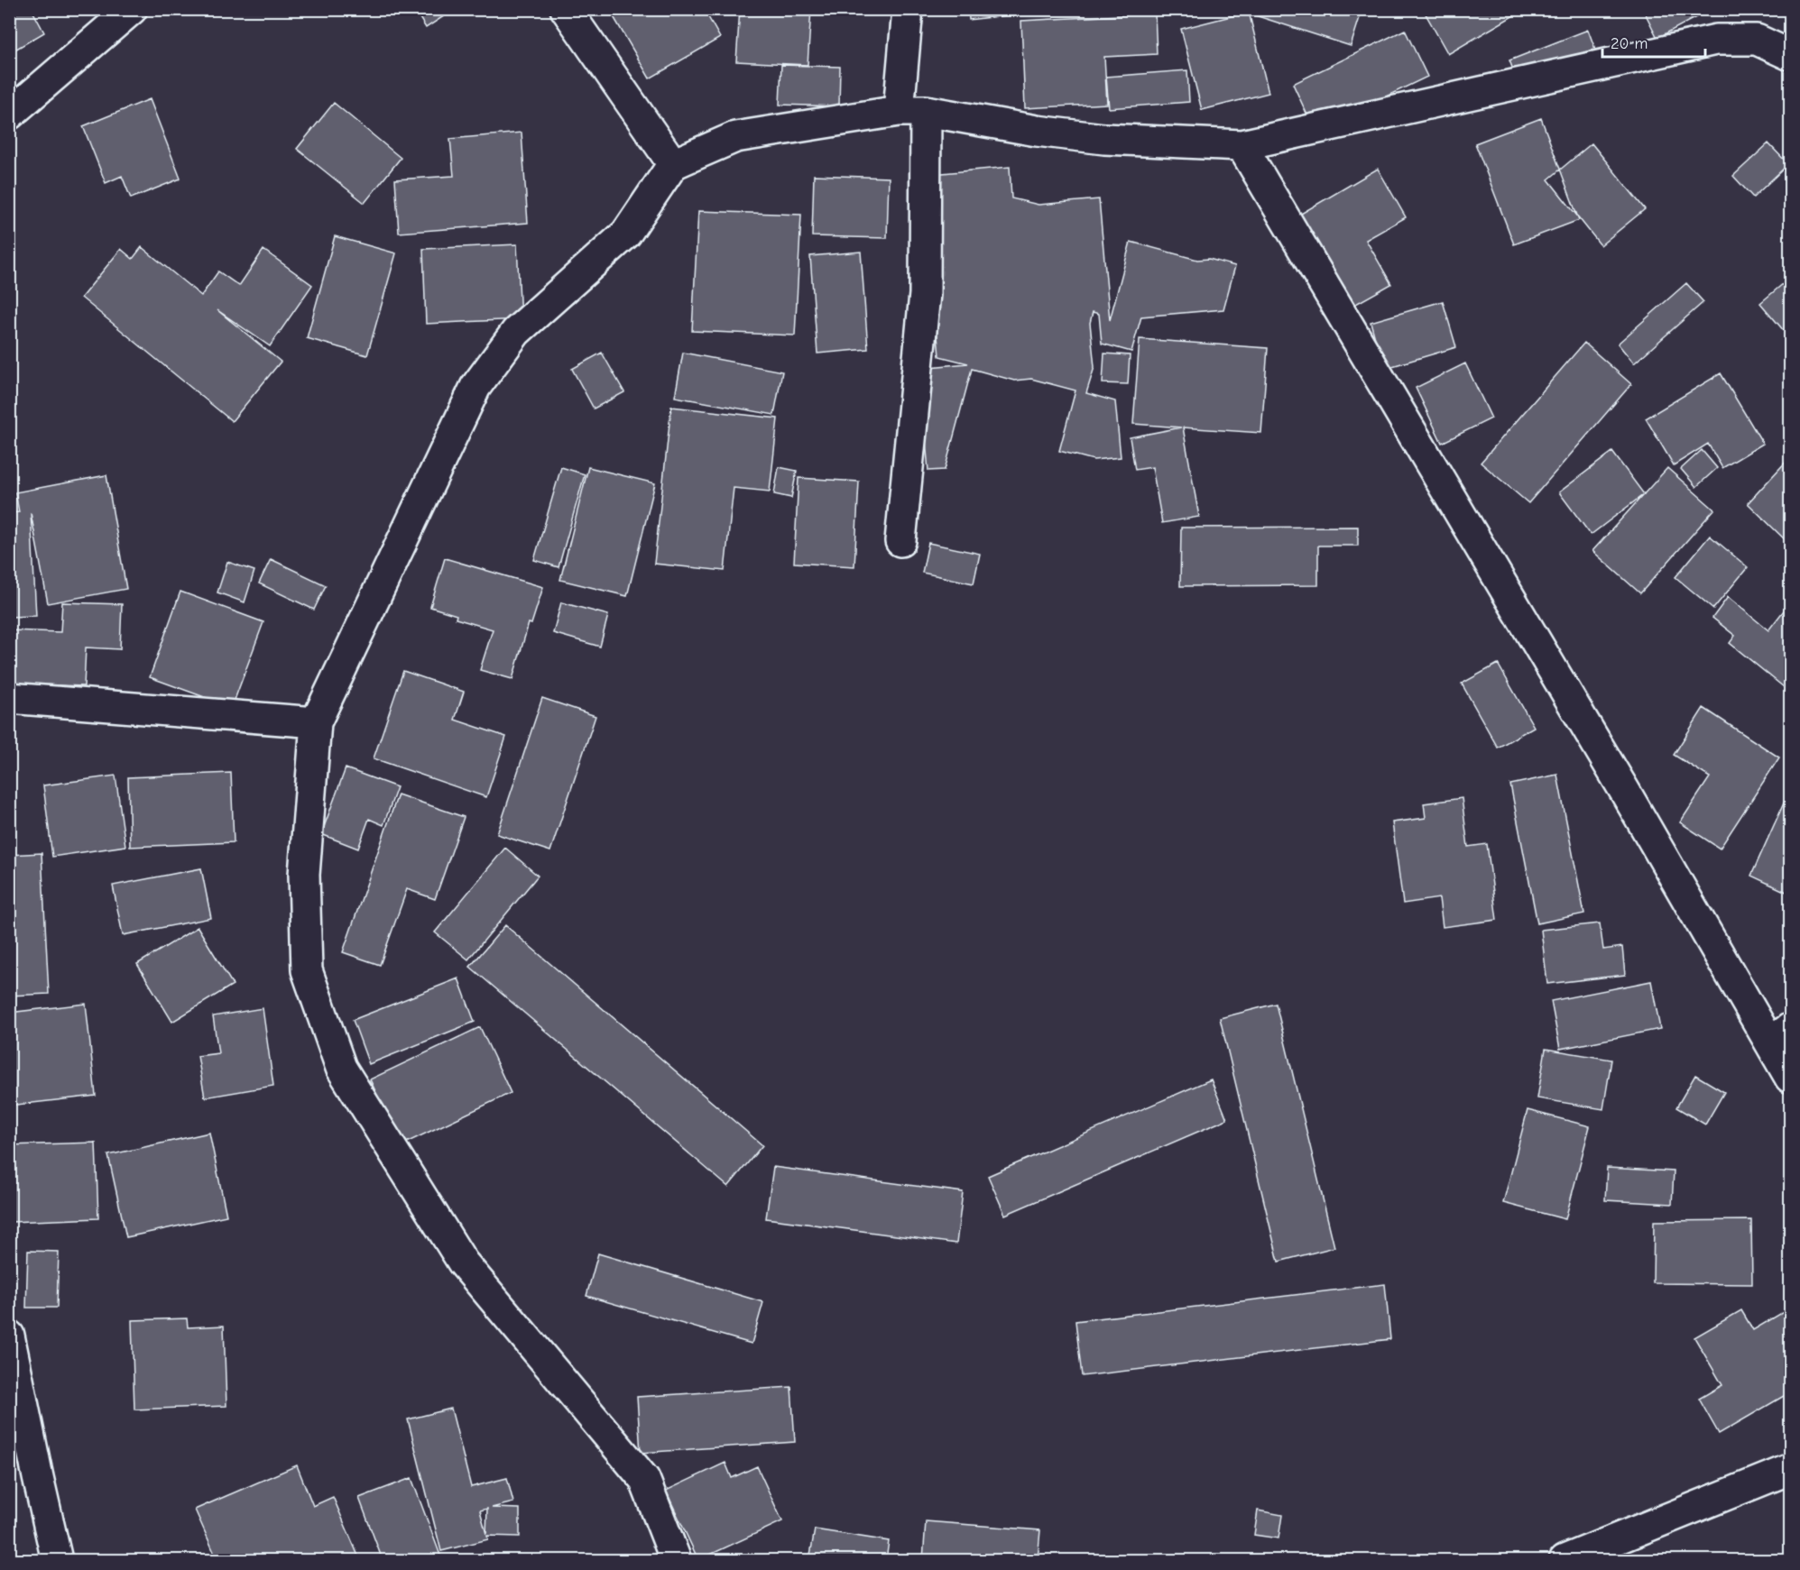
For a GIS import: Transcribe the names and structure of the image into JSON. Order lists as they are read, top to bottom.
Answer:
{
  "scale_bar": "20 m"
}
